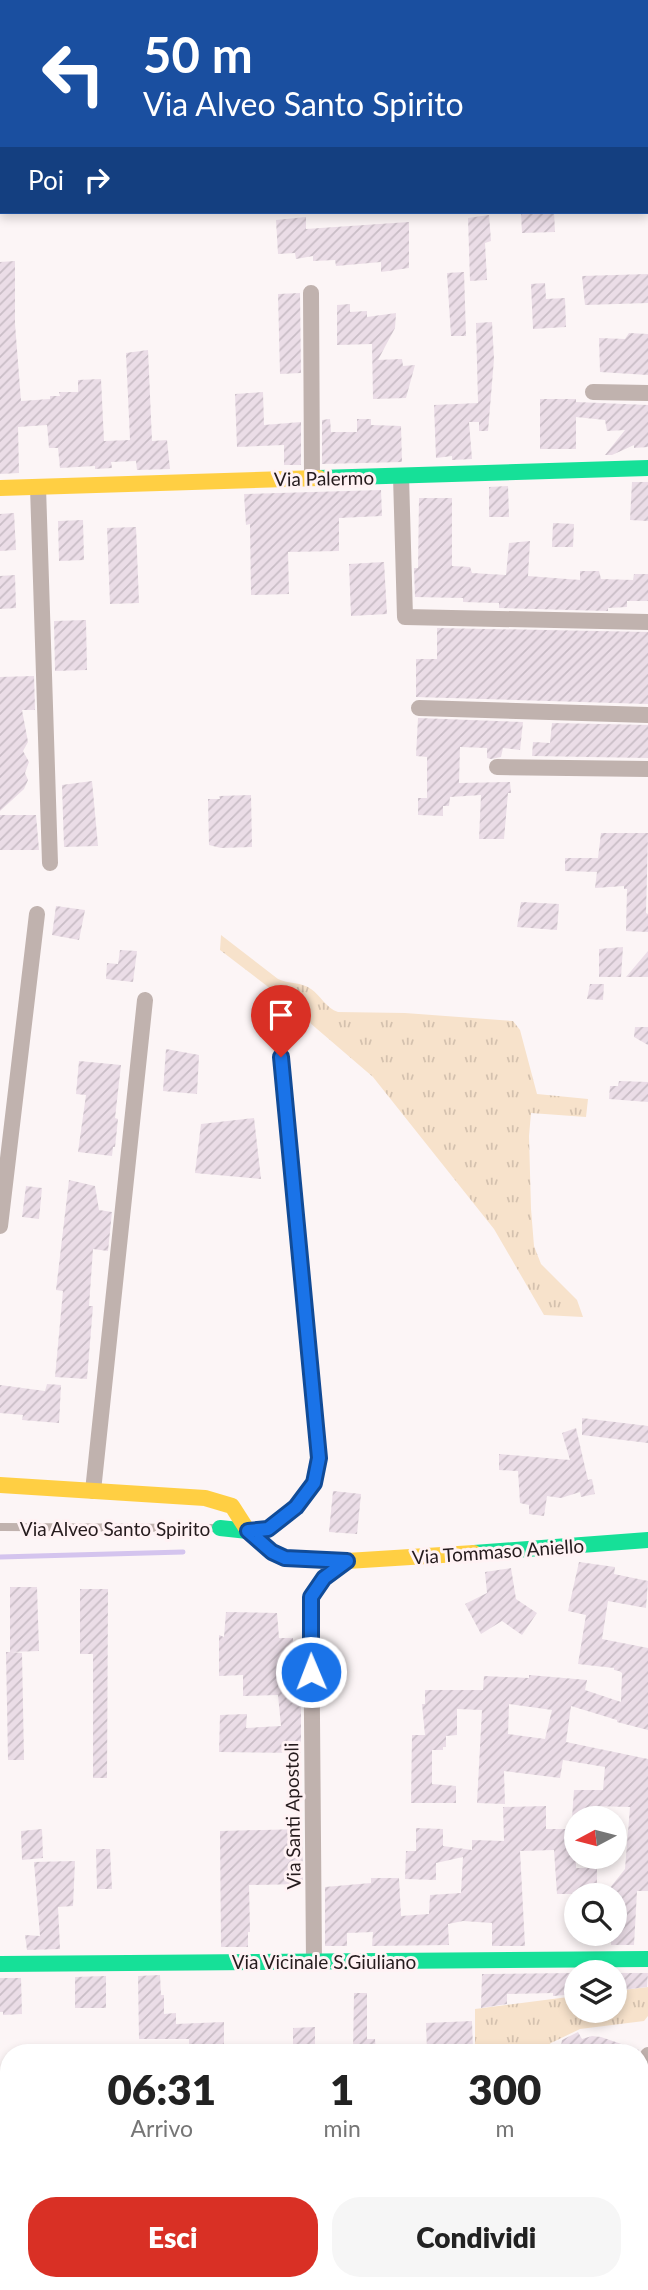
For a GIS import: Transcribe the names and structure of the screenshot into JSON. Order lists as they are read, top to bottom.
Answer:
{
  "streets": {
    "street": [
      "Via Palermo",
      "Via Alveo Santo Spirito",
      "Via Tommaso Aniello",
      "Via Santi Apostoli",
      "Via Vicinale S.Giuliano"
    ]
  },
  "crossings": [
    ["Via Tommaso Aniello", "Via Santi Apostoli"],
    ["Via Santi Apostoli", "Via Vicinale S.Giuliano"]
  ],
  "north": "left",
  "page": {
    "turn": ["50 m", "Via Alveo Santo Spirito"],
    "then": "Poi",
    "eta": [
      "06:31",
      "Arrivo",
      "1",
      "min",
      "300",
      "m"
    ],
    "buttons": ["Esci", "Condividi"]
  }
}
